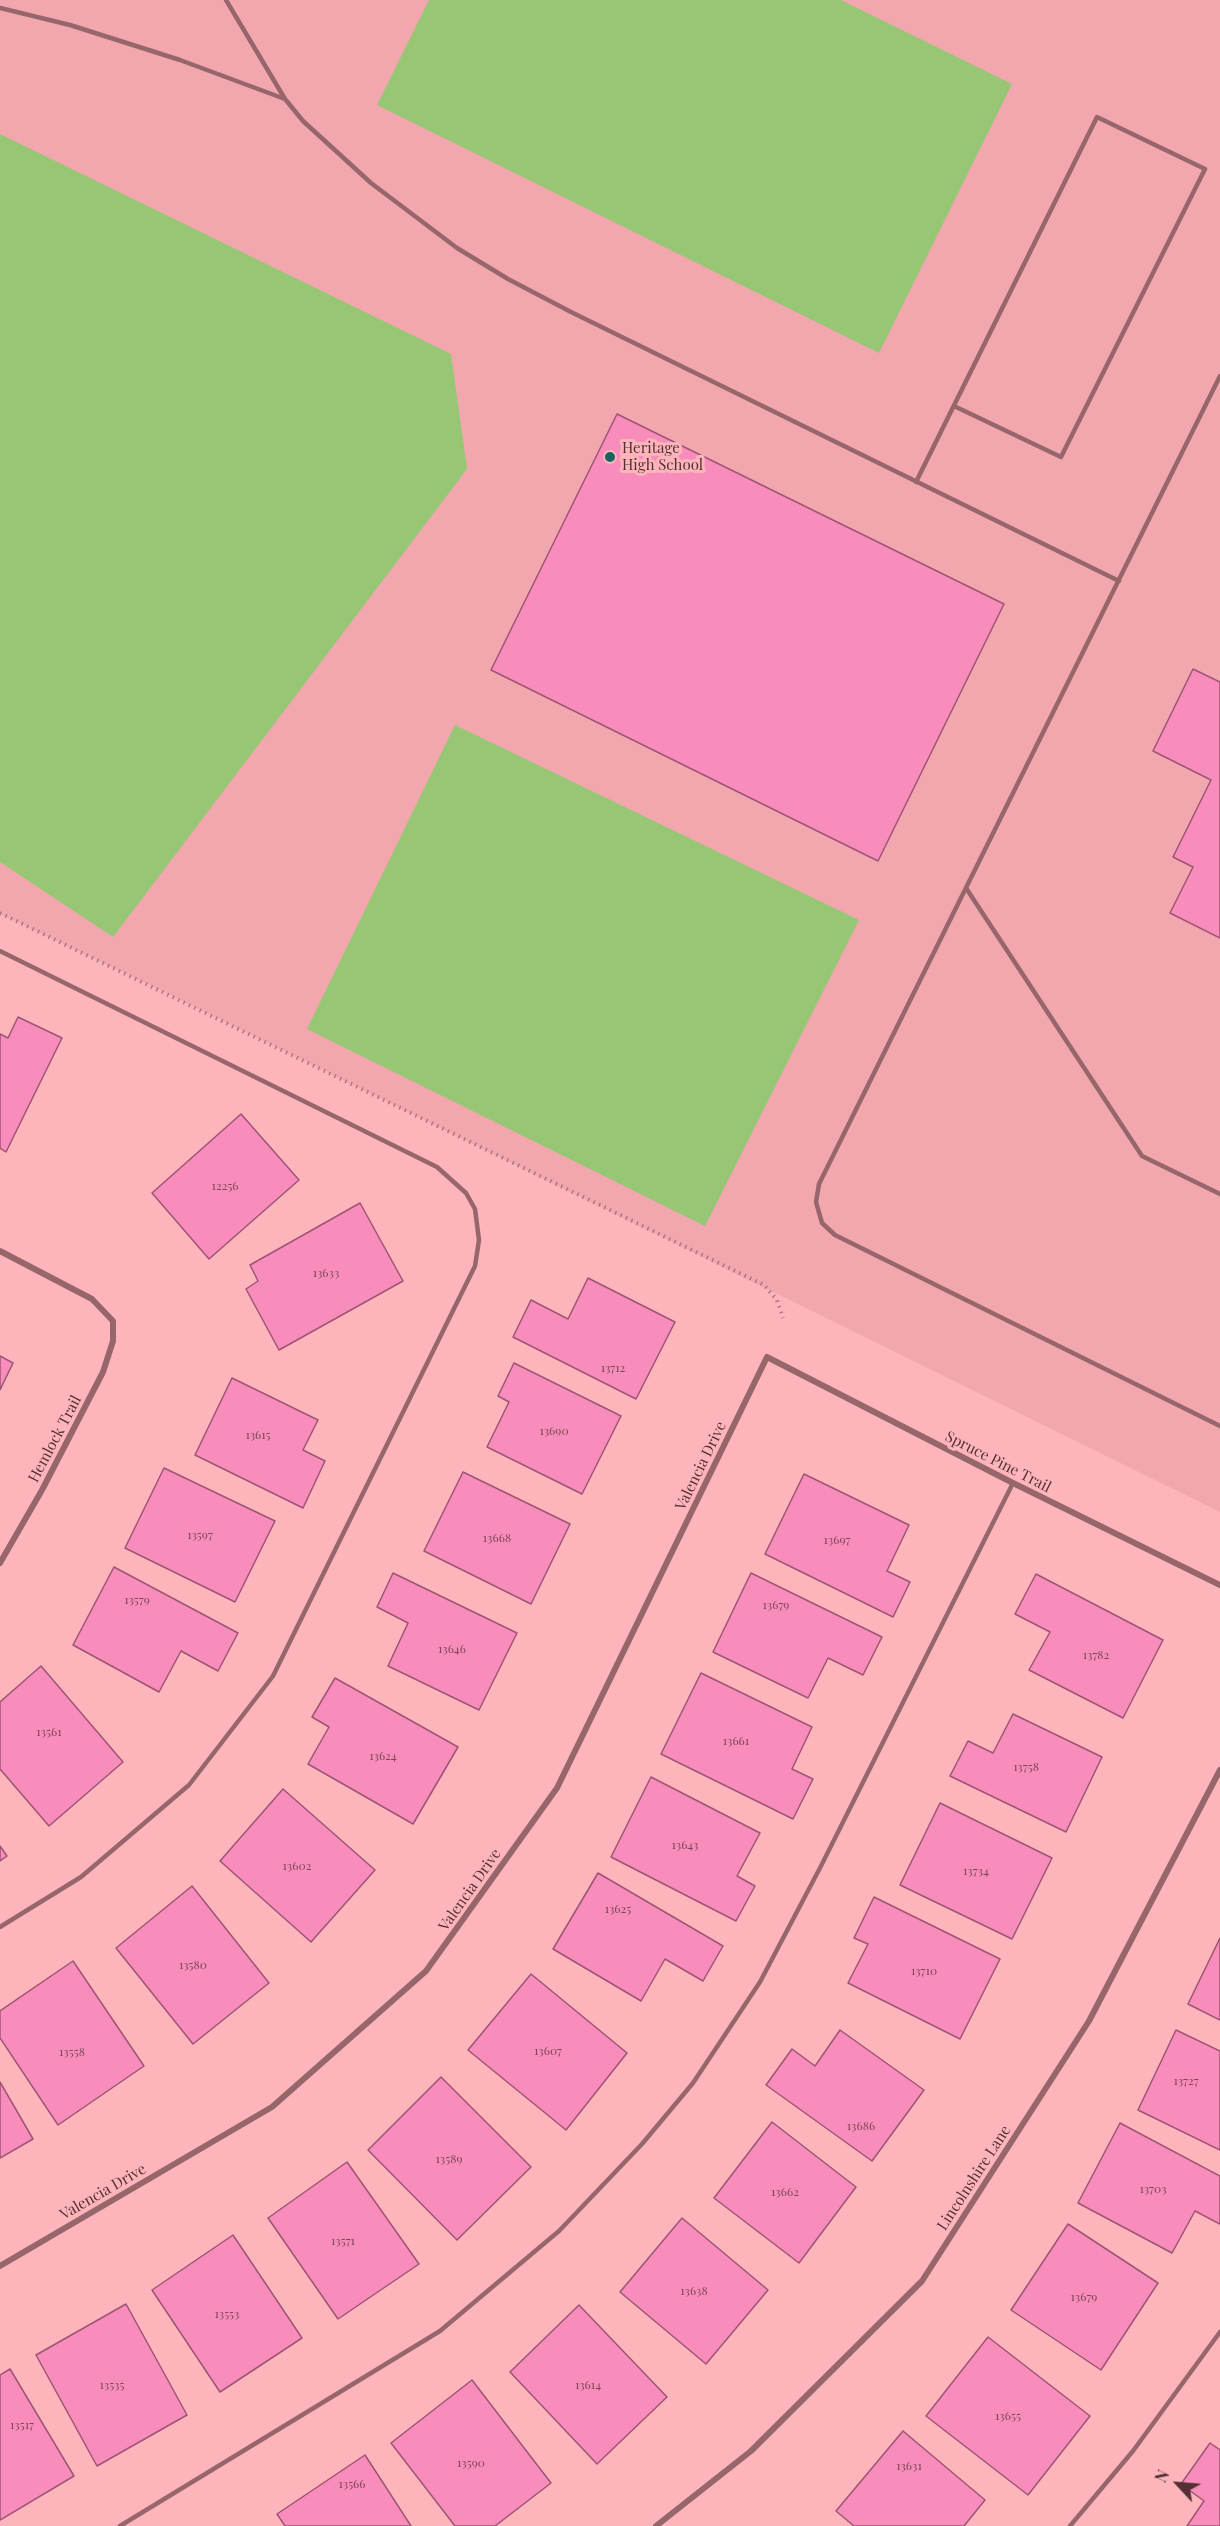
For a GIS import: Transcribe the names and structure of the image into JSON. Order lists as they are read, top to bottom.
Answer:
{
  "streets": {
    "street": [
      "Hemlock Trail",
      "Spruce Pine Trail",
      "Valencia Drive",
      "Lincolnshire Lane"
    ]
  },
  "crossings": [
    ["Spruce Pine Trail", "Valencia Drive"]
  ],
  "places": ["Heritage High School"],
  "house_numbers": [
    "12256",
    "13633",
    "13712",
    "13690",
    "13615",
    "13597",
    "13668",
    "13697",
    "13579",
    "13679",
    "13646",
    "13782",
    "13561",
    "13661",
    "13624",
    "13758",
    "13643",
    "13602",
    "13734",
    "13625",
    "13580",
    "13710",
    "13607",
    "13558",
    "13727",
    "13686",
    "13589",
    "13703",
    "13662",
    "13571",
    "13638",
    "13679",
    "13553",
    "13535",
    "13614",
    "13655",
    "13517",
    "13590",
    "13631",
    "13566"
  ],
  "north": "top left"
}
